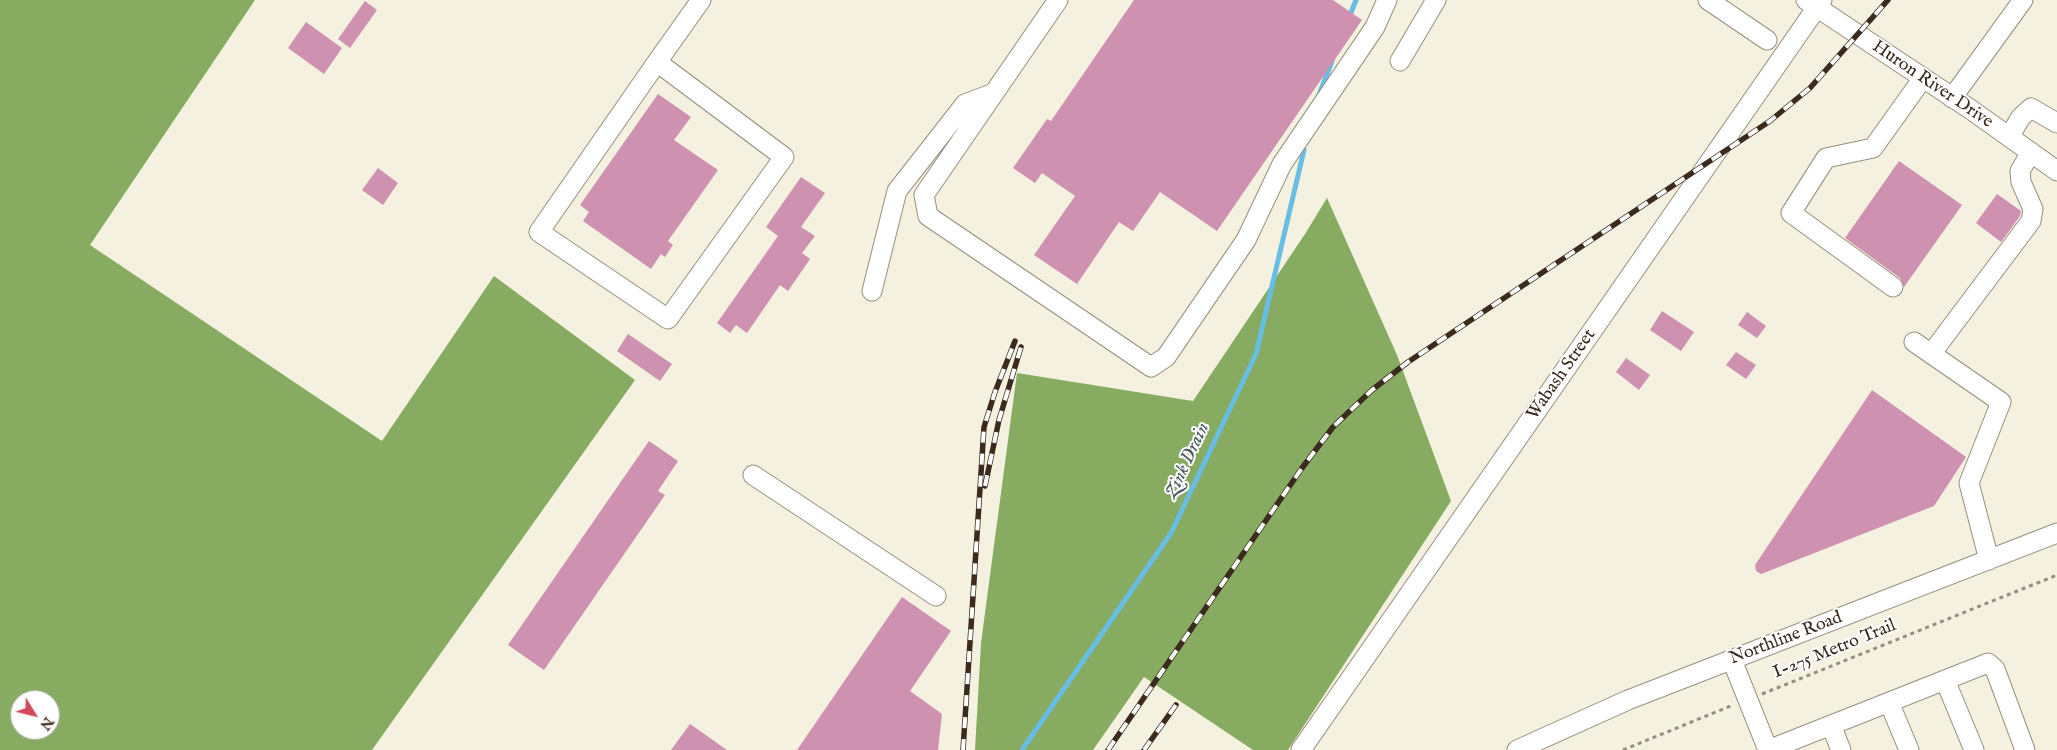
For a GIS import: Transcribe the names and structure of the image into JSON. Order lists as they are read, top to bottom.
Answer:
{
  "streets": {
    "street": ["Huron River Drive", "Wabash Street", "Northline Road"],
    "path": ["I-275 Metro Trail"]
  },
  "crossings": [
    ["Huron River Drive", "Wabash Street"]
  ],
  "water": ["Zink Drain"],
  "north": "bottom right"
}
